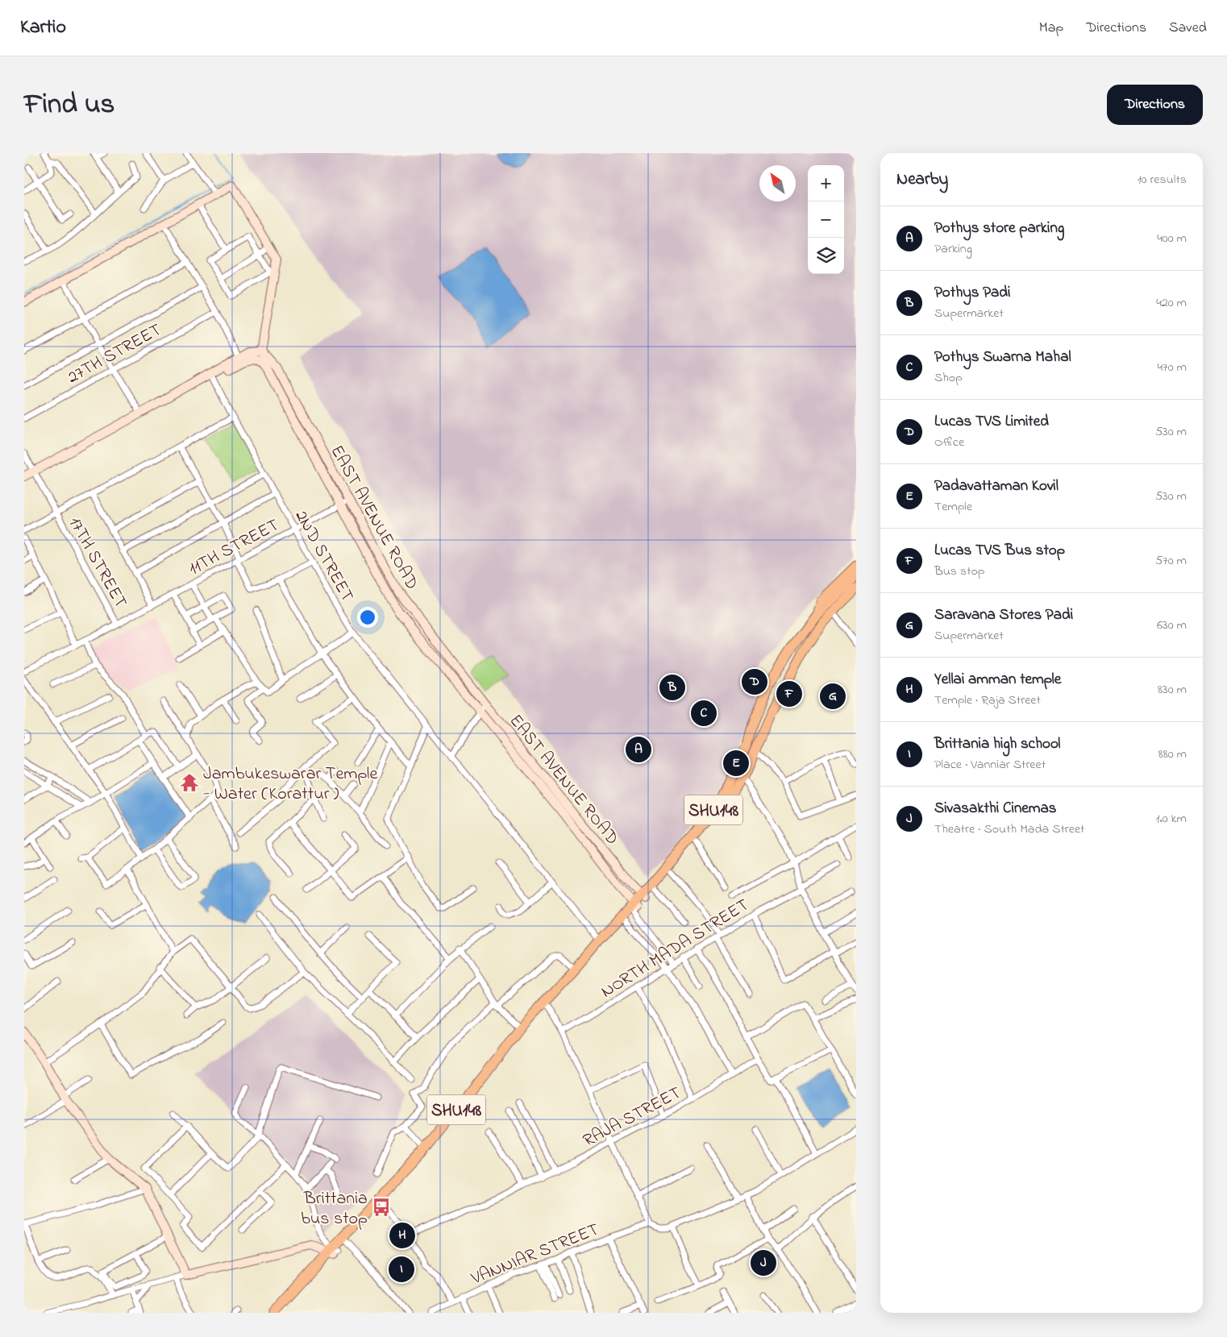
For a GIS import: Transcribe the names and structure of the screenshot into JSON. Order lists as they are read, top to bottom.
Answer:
{
  "streets": {
    "main road": ["EAST AVENUE ROAD", "SHU148"],
    "street": [
      "27TH STREET",
      "11TH STREET",
      "2ND STREET",
      "17TH STREET",
      "NORTH MADA STREET",
      "RAJA STREET",
      "VANNIAR STREET"
    ]
  },
  "crossings": [
    ["EAST AVENUE ROAD", "11TH STREET"],
    ["EAST AVENUE ROAD", "2ND STREET"],
    ["EAST AVENUE ROAD", "17TH STREET"],
    ["EAST AVENUE ROAD", "SHU148"],
    ["11TH STREET", "2ND STREET"],
    ["11TH STREET", "17TH STREET"],
    ["2ND STREET", "SHU148"]
  ],
  "places": {
    "temple": ["Jambukeswarar Temple - Water (Korattur )"],
    "bus stop": ["Brittania bus stop"]
  },
  "north": "top left",
  "page": {
    "header": "Kartio",
    "nav": ["Map", "Directions", "Saved"],
    "title": "Find us",
    "buttons": "Directions",
    "heading": ["Nearby", "10 results"],
    "map_buttons": ["+", "−"],
    "list": [
      {
        "mark": "A",
        "name": "Pothys store parking",
        "note": "Parking",
        "value": "400 m"
      },
      {
        "mark": "B",
        "name": "Pothys Padi",
        "note": "Supermarket",
        "value": "420 m"
      },
      {
        "mark": "C",
        "name": "Pothys Swarna Mahal",
        "note": "Shop",
        "value": "470 m"
      },
      {
        "mark": "D",
        "name": "Lucas TVS Limited",
        "note": "Office",
        "value": "530 m"
      },
      {
        "mark": "E",
        "name": "Padavattaman Kovil",
        "note": "Temple",
        "value": "530 m"
      },
      {
        "mark": "F",
        "name": "Lucas TVS Bus stop",
        "note": "Bus stop",
        "value": "570 m"
      },
      {
        "mark": "G",
        "name": "Saravana Stores Padi",
        "note": "Supermarket",
        "value": "630 m"
      },
      {
        "mark": "H",
        "name": "Yellai amman temple",
        "note": "Temple · Raja Street",
        "value": "830 m"
      },
      {
        "mark": "I",
        "name": "Brittania high school",
        "note": "Place · Vanniar Street",
        "value": "880 m"
      },
      {
        "mark": "J",
        "name": "Sivasakthi Cinemas",
        "note": "Theatre · South Mada Street",
        "value": "1.0 km"
      }
    ],
    "pins": [
      "D",
      "B",
      "F",
      "G",
      "C",
      "A",
      "E",
      "H",
      "J",
      "I"
    ]
  }
}
